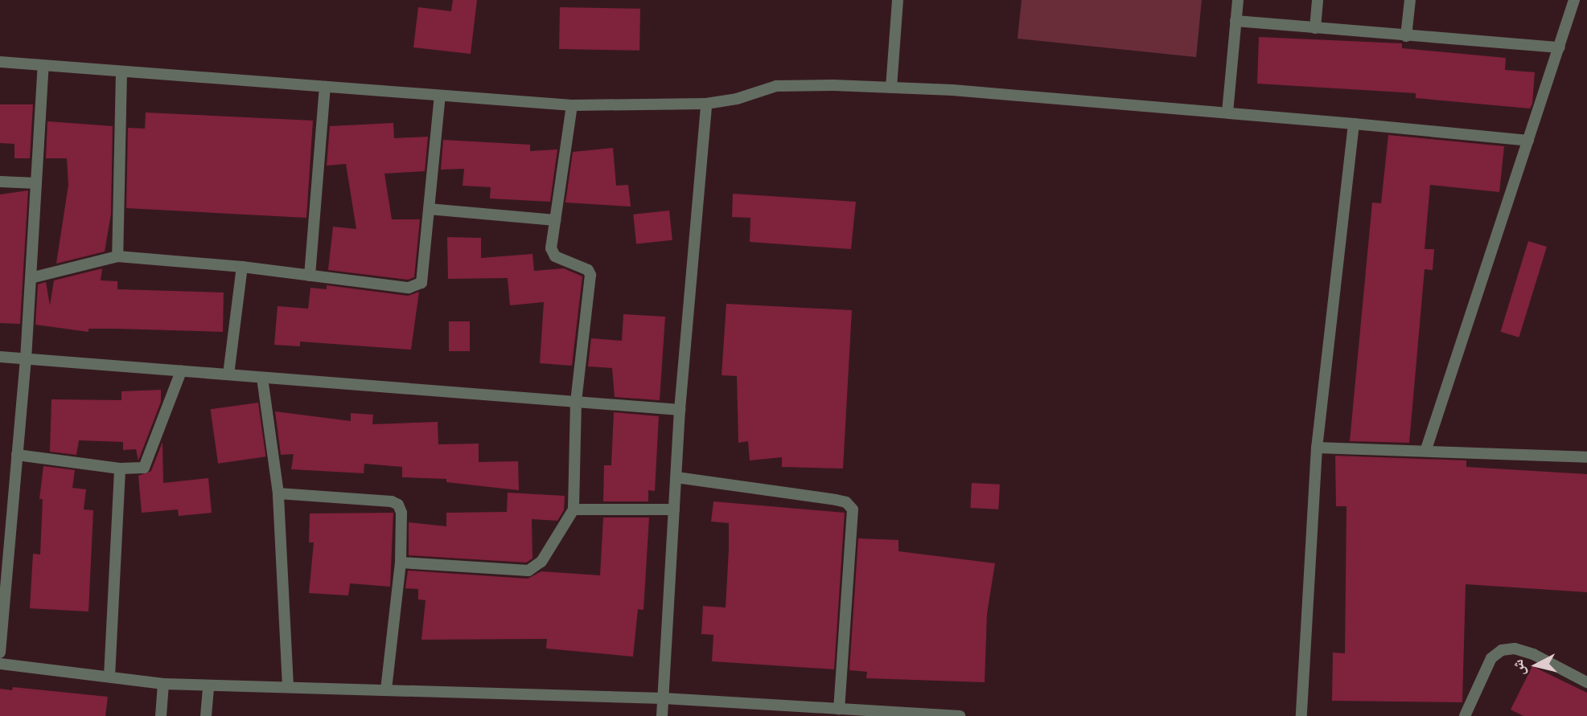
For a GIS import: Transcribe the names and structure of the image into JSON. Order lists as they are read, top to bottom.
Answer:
{
  "north": "left"
}
